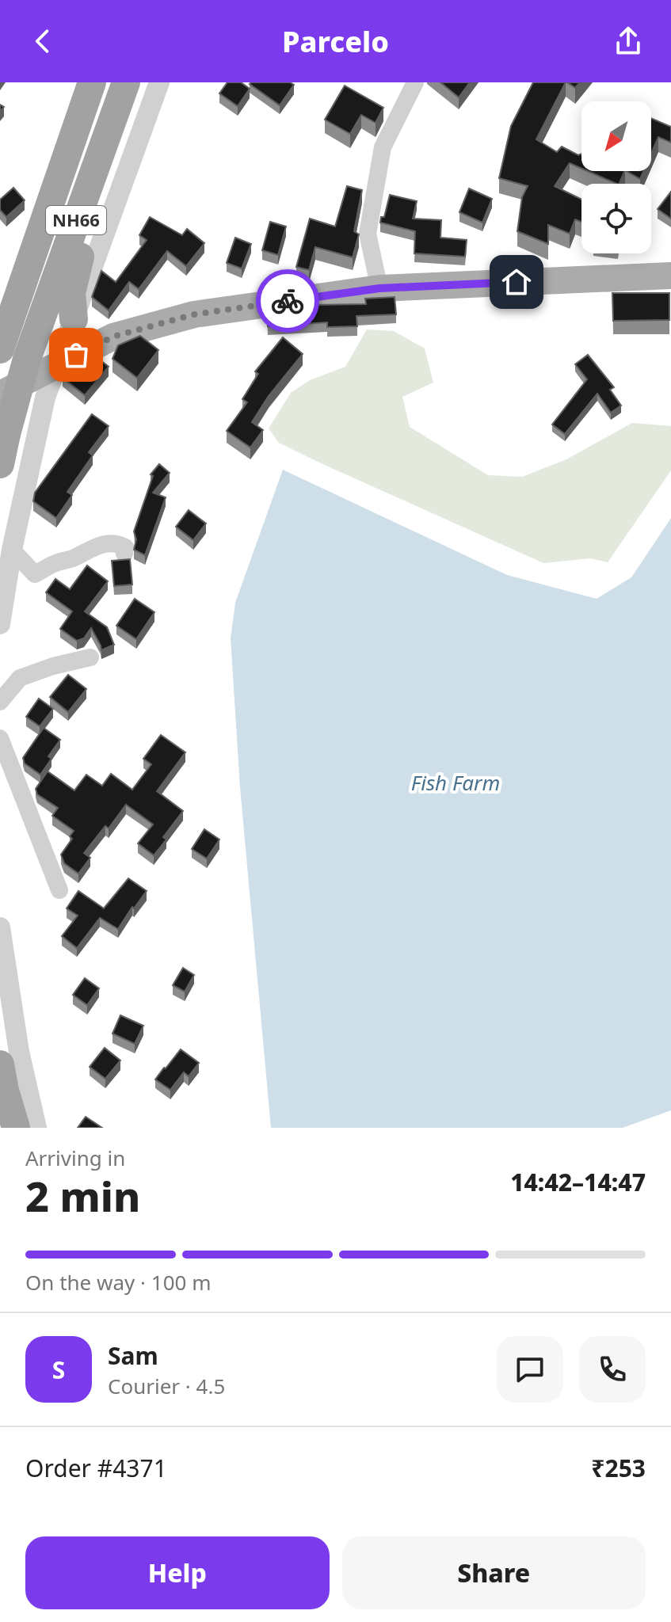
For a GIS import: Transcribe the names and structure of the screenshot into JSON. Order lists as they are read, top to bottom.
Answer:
{
  "streets": {
    "highway": ["NH66"]
  },
  "water": ["Fish Farm"],
  "north": "bottom left",
  "page": {
    "header": "Parcelo",
    "heading": ["2 min", "Arriving in", "14:42–14:47"],
    "panel": [
      "Sam",
      "Courier · 4.5",
      "Order #4371",
      "₹253"
    ],
    "bar": "On the way · 100 m",
    "round": "S",
    "buttons": ["Help", "Share"]
  }
}
